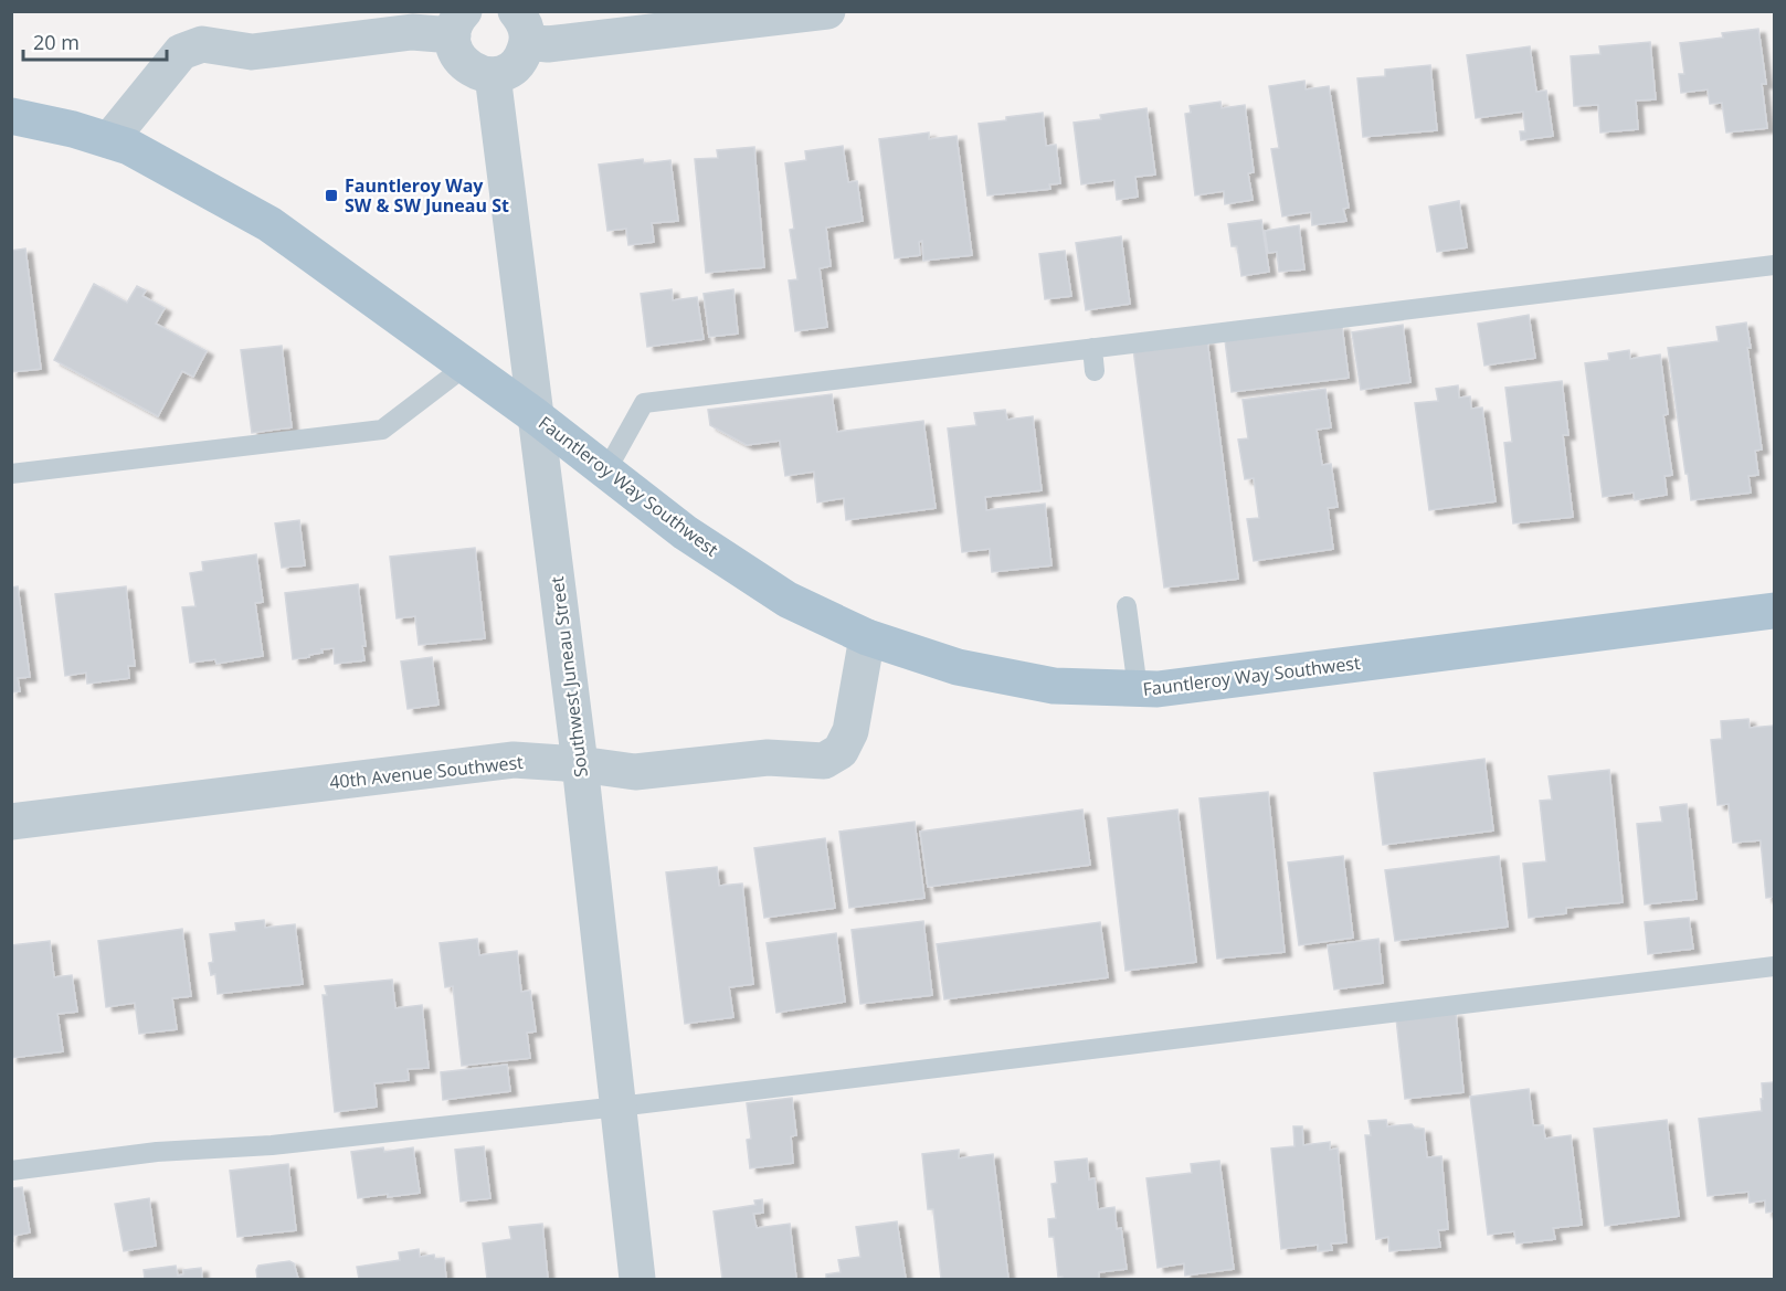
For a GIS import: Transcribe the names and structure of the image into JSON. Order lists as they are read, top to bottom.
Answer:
{
  "streets": {
    "main road": ["Fauntleroy Way Southwest"],
    "street": ["Southwest Juneau Street", "40th Avenue Southwest"]
  },
  "crossings": [
    ["Fauntleroy Way Southwest", "Southwest Juneau Street"],
    ["Fauntleroy Way Southwest", "40th Avenue Southwest"],
    ["Southwest Juneau Street", "40th Avenue Southwest"]
  ],
  "places": {
    "transit": ["Fauntleroy Way SW & SW Juneau St"]
  },
  "scale_bar": "20 m"
}
